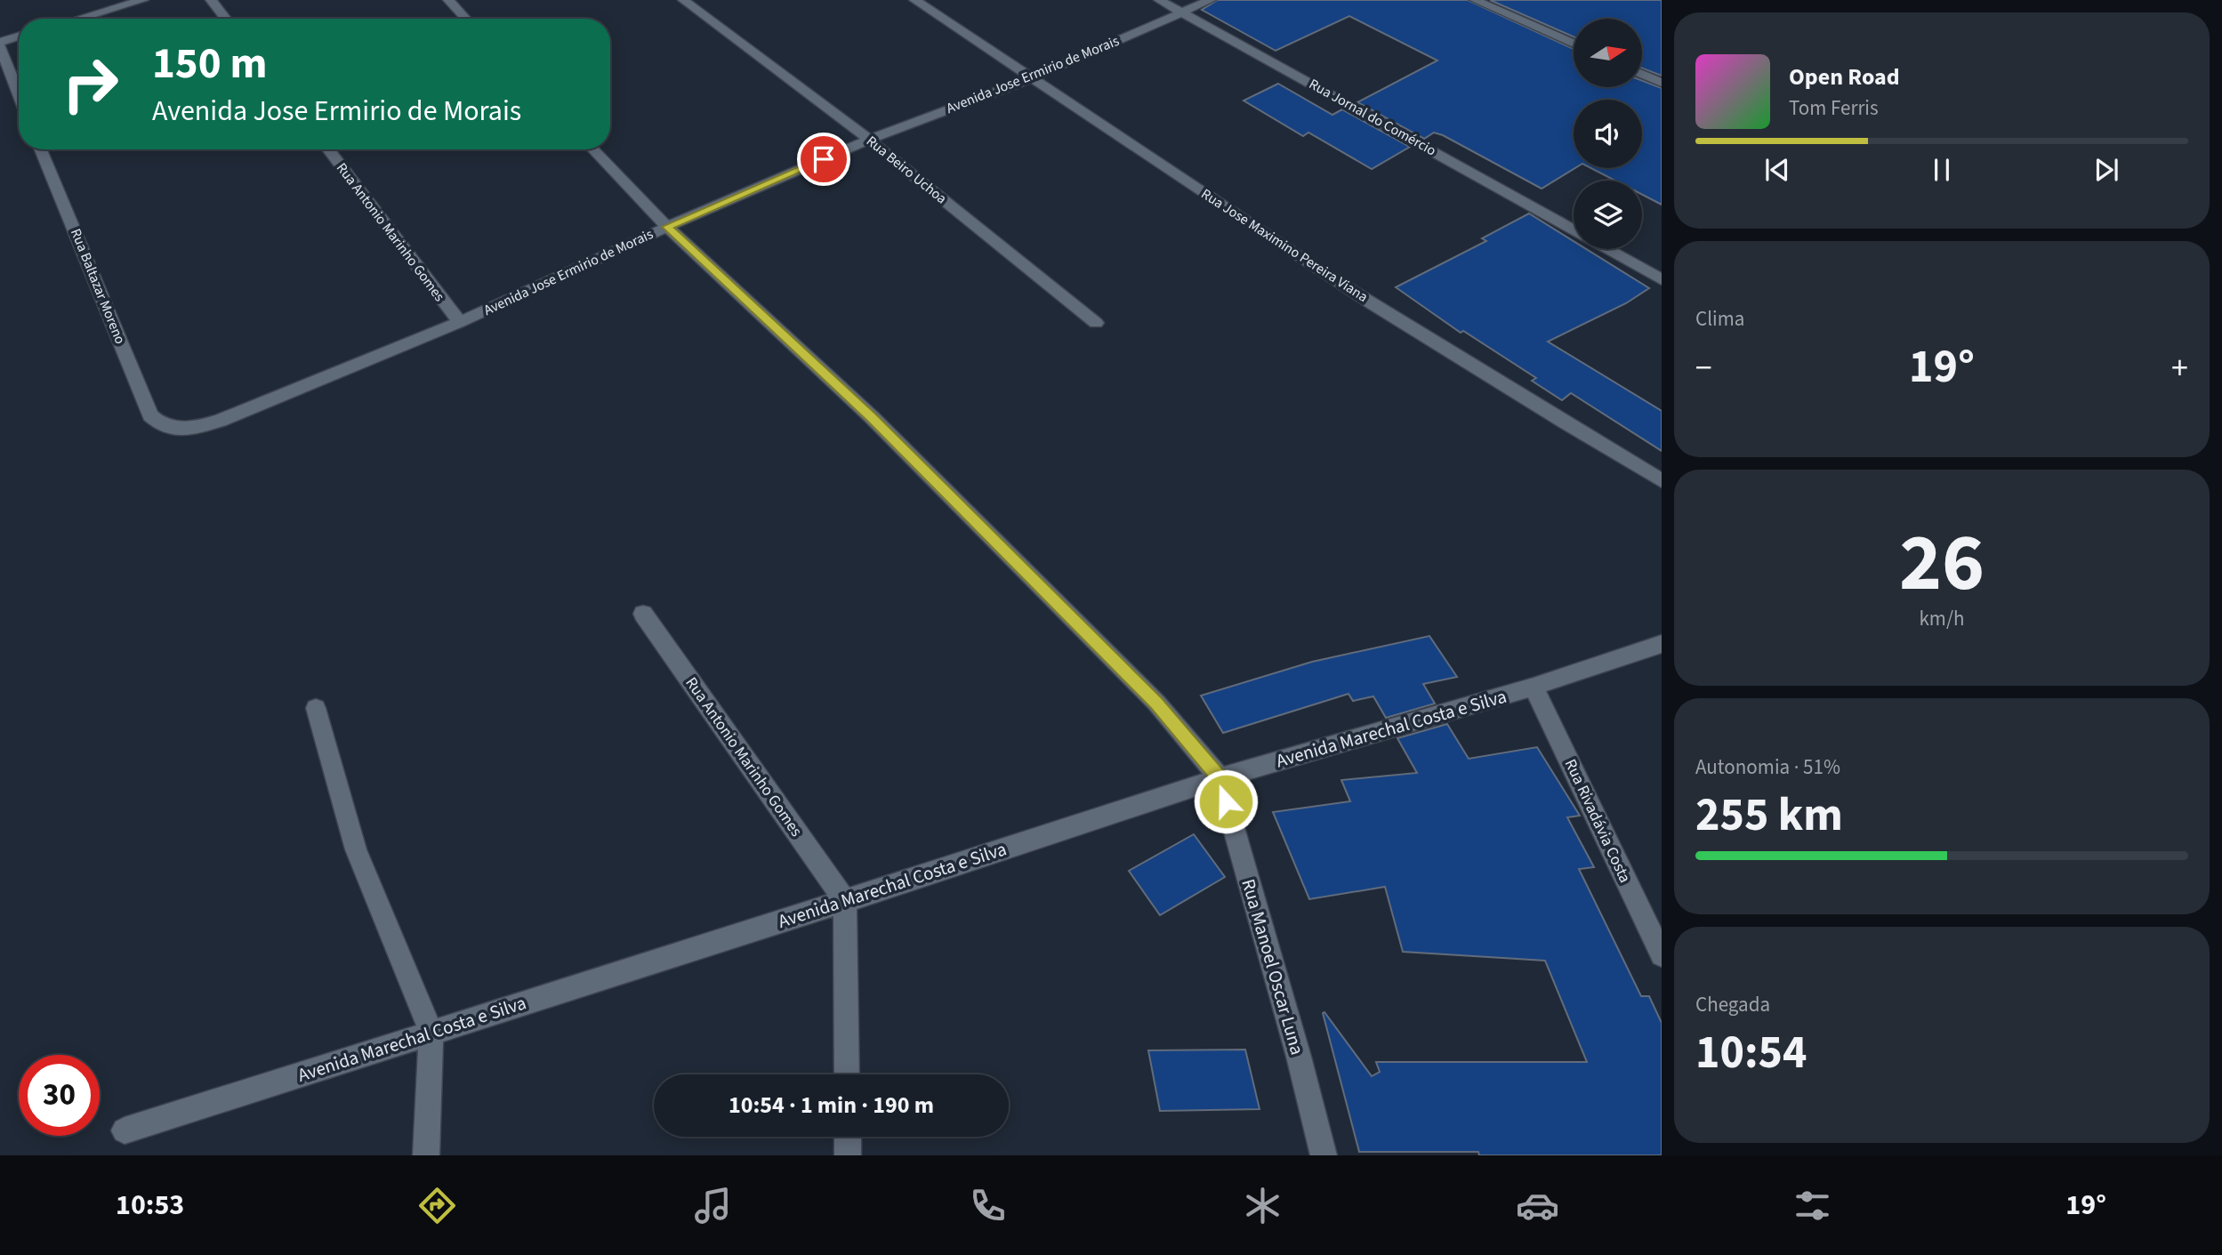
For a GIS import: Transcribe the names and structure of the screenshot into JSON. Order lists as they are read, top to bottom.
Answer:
{
  "streets": {
    "street": [
      "Avenida Jose Ermirio de Morais",
      "Rua Jornal do Comércio",
      "Rua Beiro Uchoa",
      "Rua Antonio Marinho Gomes",
      "Rua Jose Maximino Pereira Viana",
      "Rua Baltazar Moreno",
      "Avenida Marechal Costa e Silva",
      "Rua Rivadávia Costa",
      "Rua Manoel Oscar Luna"
    ]
  },
  "crossings": [
    ["Avenida Jose Ermirio de Morais", "Rua Jornal do Comércio"],
    ["Avenida Jose Ermirio de Morais", "Rua Beiro Uchoa"],
    ["Avenida Jose Ermirio de Morais", "Rua Antonio Marinho Gomes"],
    ["Avenida Jose Ermirio de Morais", "Rua Jose Maximino Pereira Viana"],
    ["Avenida Jose Ermirio de Morais", "Rua Baltazar Moreno"],
    ["Rua Antonio Marinho Gomes", "Avenida Marechal Costa e Silva"],
    ["Avenida Marechal Costa e Silva", "Rua Rivadávia Costa"],
    ["Avenida Marechal Costa e Silva", "Rua Manoel Oscar Luna"]
  ],
  "north": "right",
  "page": {
    "turn": ["150 m", "Avenida Jose Ermirio de Morais"],
    "song": ["Open Road", "Tom Ferris"],
    "tile": [
      "Clima",
      ["26", "km/h"],
      ["Autonomia · 51%", "255 km"],
      ["Chegada", "10:54"]
    ],
    "heat": ["−", "19°", "+"],
    "limit": "30",
    "trip": "10:54 · 1 min · 190 m",
    "tabs": ["10:53", "19°"]
  }
}
